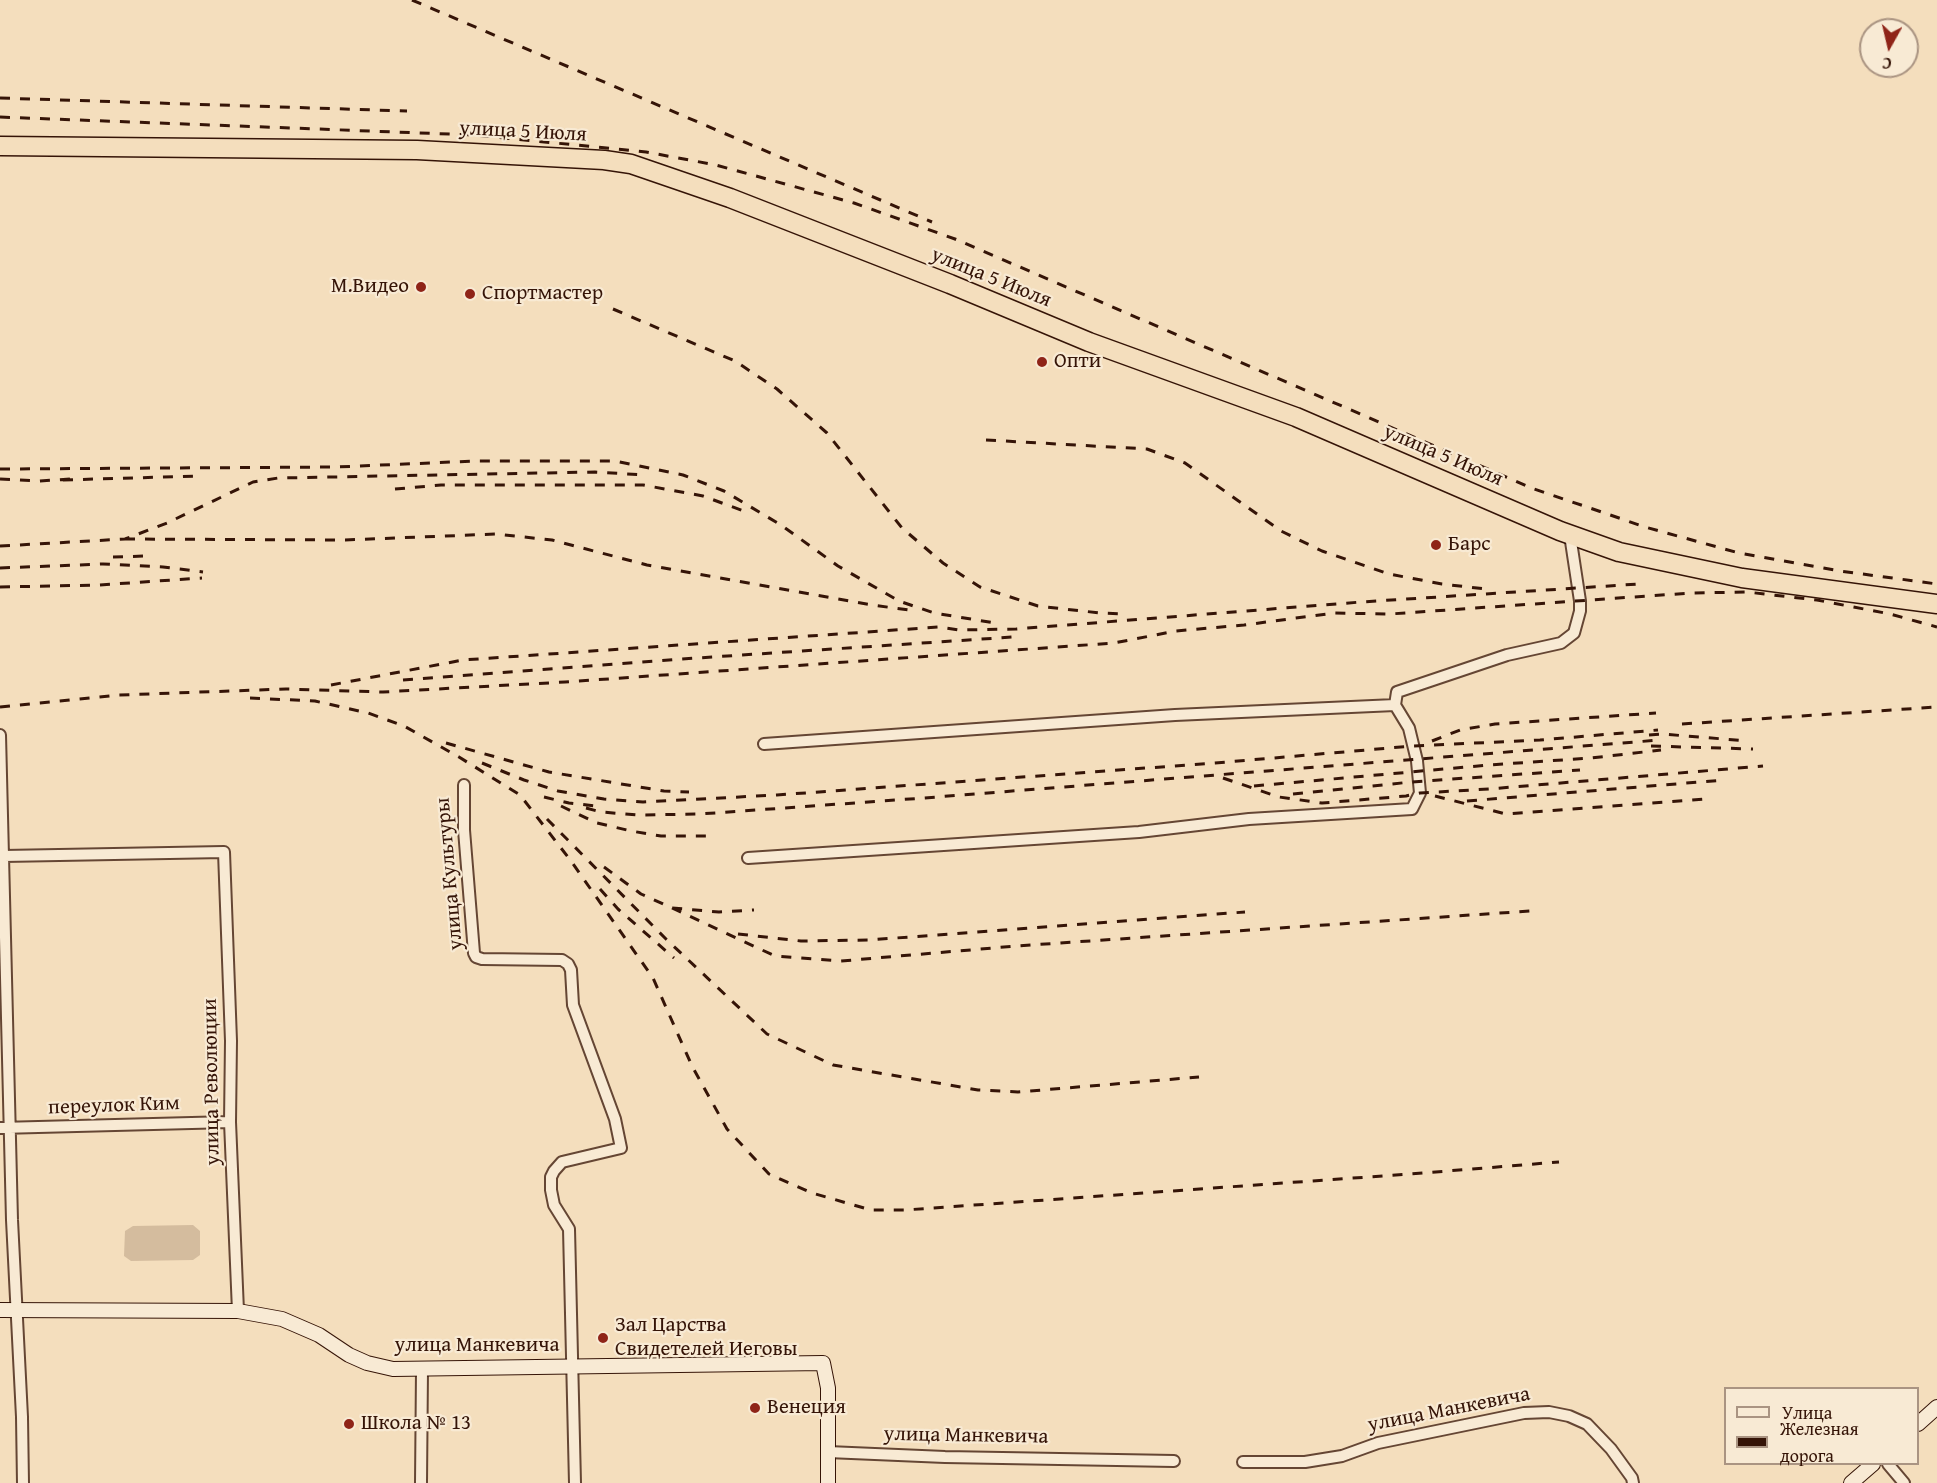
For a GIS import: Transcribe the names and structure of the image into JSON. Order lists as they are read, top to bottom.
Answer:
{
  "streets": {
    "highway": ["улица 5 Июля"],
    "street": [
      "улица Культуры",
      "улица Революции",
      "переулок Ким",
      "улица Манкевича"
    ]
  },
  "crossings": [
    ["улица Культуры", "улица Манкевича"],
    ["улица Революции", "переулок Ким"],
    ["улица Революции", "улица Манкевича"]
  ],
  "places": [
    "М.Видео",
    "Спортмастер",
    "Опти",
    "Барс",
    "Зал Царства Свидетелей Иеговы",
    "Венеция",
    "Школа № 13"
  ],
  "legend": ["Улица", "Железная дорога"],
  "north": "bottom"
}
